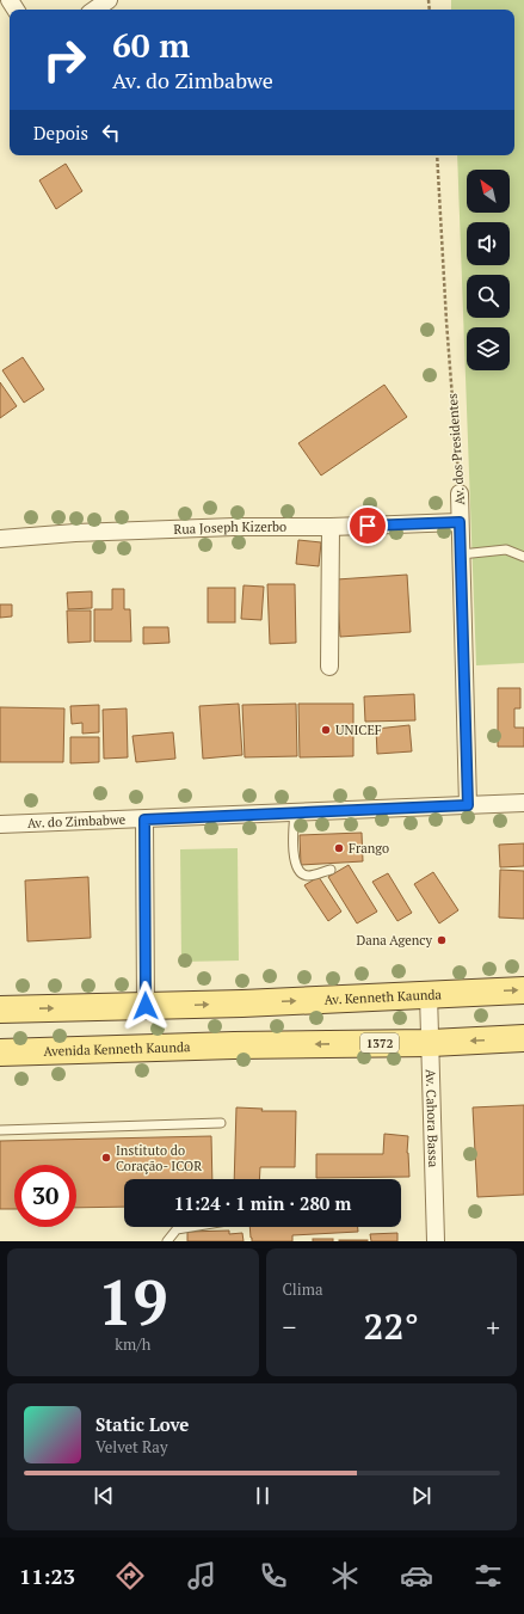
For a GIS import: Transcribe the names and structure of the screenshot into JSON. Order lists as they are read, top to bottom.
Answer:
{
  "streets": {
    "main road": ["Av. Kenneth Kaunda", "1372", "Avenida Kenneth Kaunda"],
    "street": [
      "Av. dos Presidentes",
      "Rua Joseph Kizerbo",
      "Av. do Zimbabwe",
      "Av. Cahora Bassa"
    ]
  },
  "crossings": [
    ["Av. dos Presidentes", "Rua Joseph Kizerbo"],
    ["Av. dos Presidentes", "Av. do Zimbabwe"],
    ["Av. Kenneth Kaunda", "Av. Cahora Bassa"],
    ["1372", "Avenida Kenneth Kaunda"],
    ["1372", "Av. Cahora Bassa"],
    ["Avenida Kenneth Kaunda", "Av. Cahora Bassa"]
  ],
  "one_way": ["Av. Kenneth Kaunda"],
  "places": [
    "UNICEF",
    "Frango",
    "Dana Agency",
    "Instituto do Coração- ICOR"
  ],
  "north": "top left",
  "page": {
    "turn": ["60 m", "Av. do Zimbabwe"],
    "then": "Depois",
    "limit": "30",
    "trip": "11:24 · 1 min · 280 m",
    "tile": [
      ["19", "km/h"],
      "Clima"
    ],
    "heat": ["−", "22°", "+"],
    "song": ["Static Love", "Velvet Ray"],
    "tabs": "11:23"
  }
}
